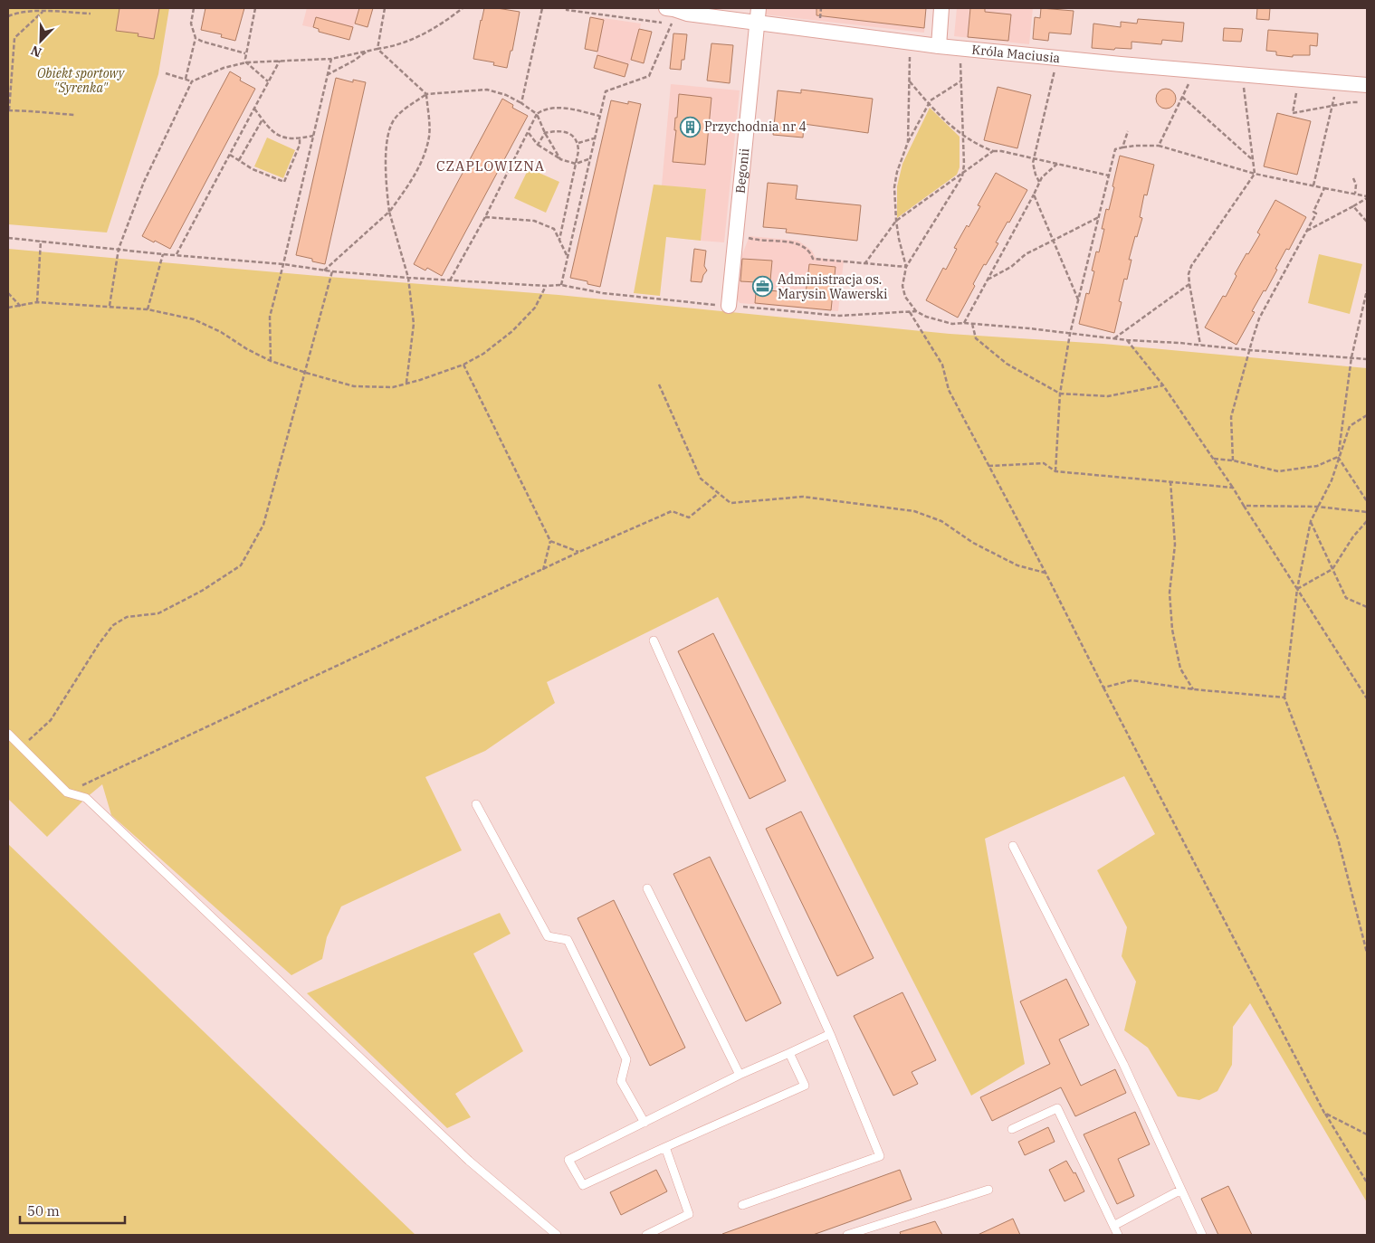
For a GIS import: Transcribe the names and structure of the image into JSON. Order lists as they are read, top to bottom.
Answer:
{
  "streets": {
    "street": ["Króla Maciusia", "Begonii"]
  },
  "crossings": [
    ["Króla Maciusia", "Begonii"]
  ],
  "districts": ["CZAPLOWIZNA"],
  "parks": ["Obiekt sportowy \"Syrenka\""],
  "places": {
    "building": ["Przychodnia nr 4"],
    "office": ["Administracja os. Marysin Wawerski"]
  },
  "scale_bar": "50 m",
  "north": "bottom left"
}
